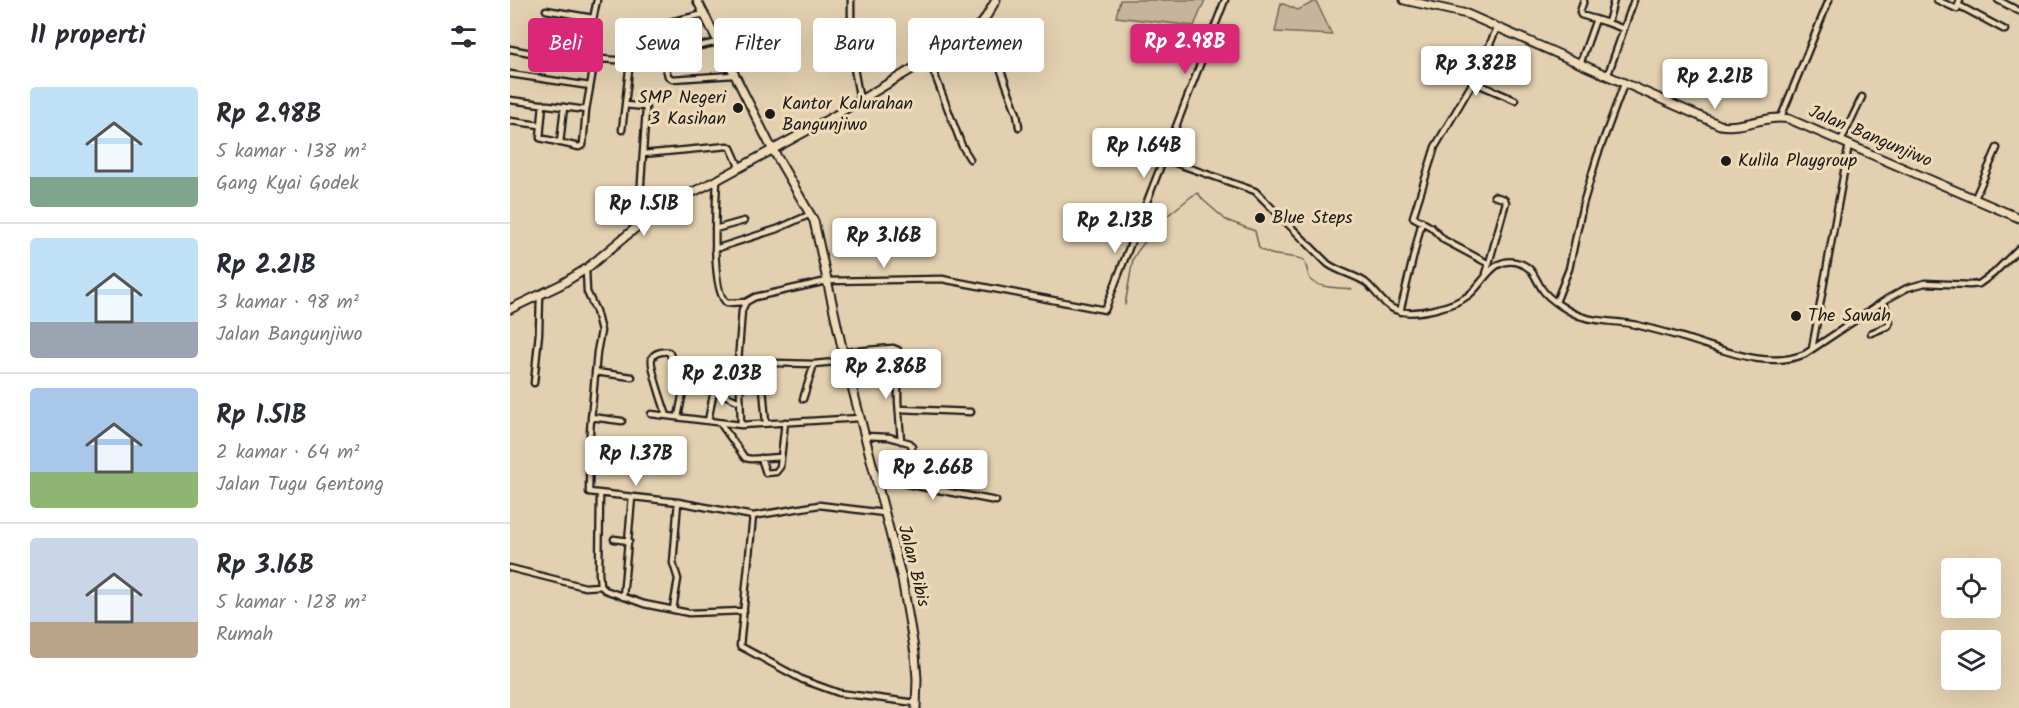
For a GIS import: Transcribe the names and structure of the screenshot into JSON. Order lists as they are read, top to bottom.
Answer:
{
  "streets": {
    "main road": ["Jalan Bangunjiwo", "Jalan Bibis"]
  },
  "places": [
    "SMP Negeri 3 Kasihan",
    "Kantor Kalurahan Bangunjiwo",
    "Kulila Playgroup",
    "Blue Steps",
    "The Sawah"
  ],
  "page": {
    "heading": "11 properti",
    "chip": [
      "Beli",
      "Sewa",
      "Filter",
      "Baru",
      "Apartemen"
    ],
    "price": [
      "Rp 2.98B",
      "Rp 3.82B",
      "Rp 2.21B",
      "Rp 1.64B",
      "Rp 1.51B",
      "Rp 2.13B",
      "Rp 3.16B",
      "Rp 2.86B",
      "Rp 2.03B",
      "Rp 1.37B",
      "Rp 2.66B"
    ],
    "list": [
      {
        "name": "Rp 2.98B",
        "note": "5 kamar · 138 m² · Gang Kyai Godek"
      },
      {
        "name": "Rp 2.21B",
        "note": "3 kamar · 98 m² · Jalan Bangunjiwo"
      },
      {
        "name": "Rp 1.51B",
        "note": "2 kamar · 64 m² · Jalan Tugu Gentong"
      },
      {
        "name": "Rp 3.16B",
        "note": "5 kamar · 128 m² · Rumah"
      }
    ]
  }
}
